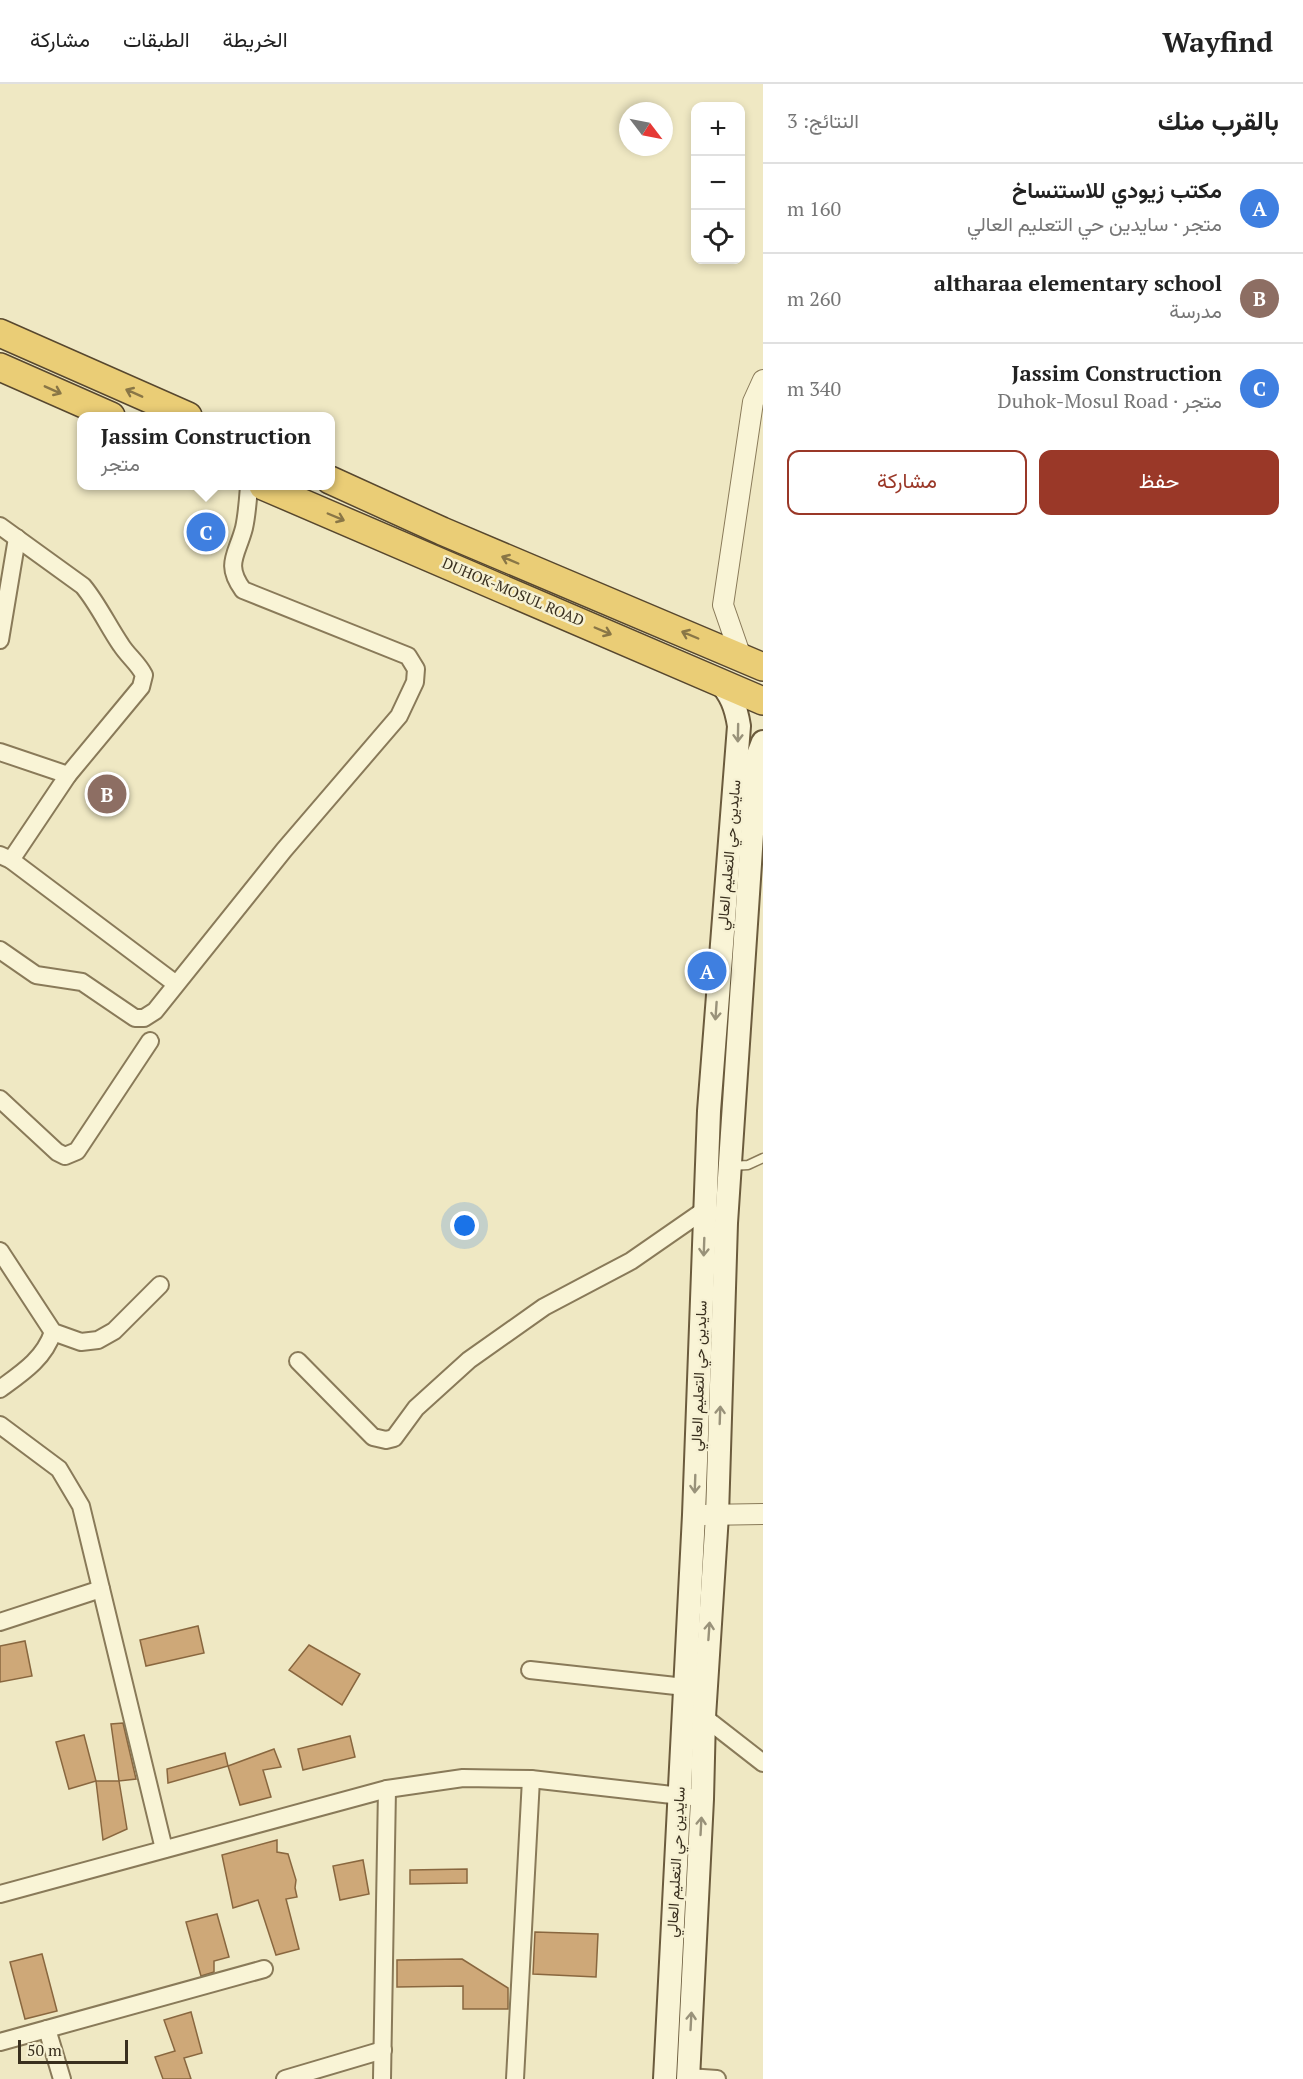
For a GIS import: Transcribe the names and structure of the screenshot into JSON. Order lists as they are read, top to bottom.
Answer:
{
  "streets": {
    "highway": ["DUHOK-MOSUL ROAD"],
    "main road": ["سايدين حي التعليم العالي"]
  },
  "crossings": [
    ["DUHOK-MOSUL ROAD", "سايدين حي التعليم العالي"]
  ],
  "scale_bar": "50 m",
  "north": "bottom right",
  "page": {
    "header": "Wayfind",
    "nav": ["الخريطة", "الطبقات", "مشاركة"],
    "heading": ["بالقرب منك", "النتائج: 3"],
    "map_buttons": ["+", "−"],
    "list": [
      {
        "mark": "A",
        "name": "مكتب زيودي للاستنساخ",
        "note": "متجر · سايدين حي التعليم العالي",
        "value": "160 m"
      },
      {
        "mark": "B",
        "name": "altharaa elementary school",
        "note": "مدرسة",
        "value": "260 m"
      },
      {
        "mark": "C",
        "name": "Jassim Construction",
        "note": "متجر · Duhok-Mosul Road",
        "value": "340 m"
      }
    ],
    "popup": ["Jassim Construction", "متجر"],
    "buttons": ["حفظ", "مشاركة"],
    "pins": ["C", "B", "A"],
    "scale": "50 m"
  }
}
